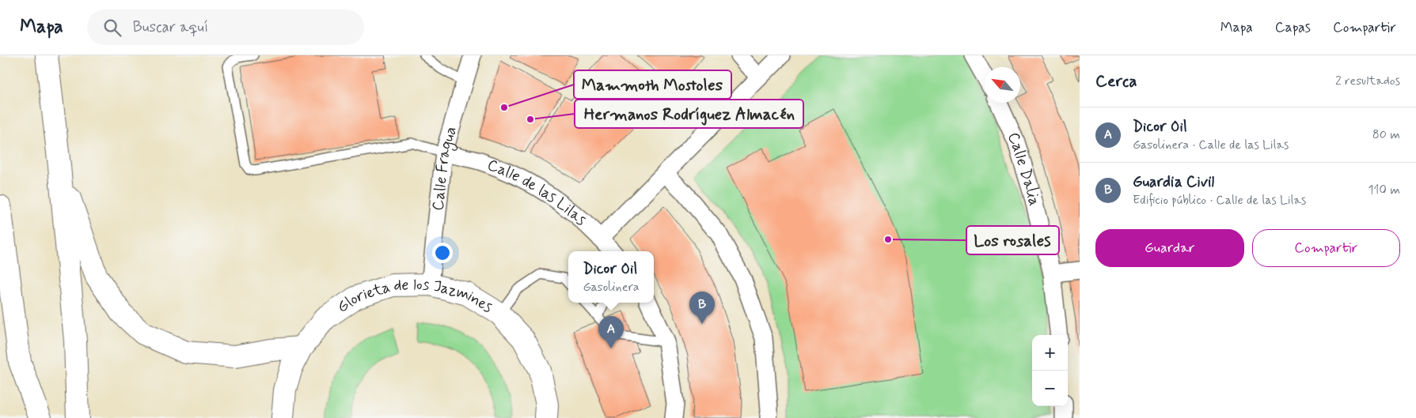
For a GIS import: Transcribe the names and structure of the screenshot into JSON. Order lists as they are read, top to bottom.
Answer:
{
  "streets": {
    "main road": ["Glorieta de los Jazmines"],
    "street": ["Calle Fragua", "Calle Dalia", "Calle de las Lilas"]
  },
  "crossings": [
    ["Calle Fragua", "Calle de las Lilas"],
    ["Calle Fragua", "Glorieta de los Jazmines"]
  ],
  "places": ["Mammoth Mostoles", "Hermanos Rodríguez Almacén", "Los rosales"],
  "north": "top left",
  "page": {
    "header": "Mapa",
    "search": "Buscar aquí",
    "nav": ["Mapa", "Capas", "Compartir"],
    "heading": ["Cerca", "2 resultados"],
    "list": [
      {
        "mark": "A",
        "name": "Dicor Oil",
        "note": "Gasolinera · Calle de las Lilas",
        "value": "80 m"
      },
      {
        "mark": "B",
        "name": "Guardia Civil",
        "note": "Edificio público · Calle de las Lilas",
        "value": "110 m"
      }
    ],
    "buttons": ["Guardar", "Compartir"],
    "popup": ["Dicor Oil", "Gasolinera"],
    "pins": ["B", "A"],
    "map_buttons": ["+", "−"]
  }
}
